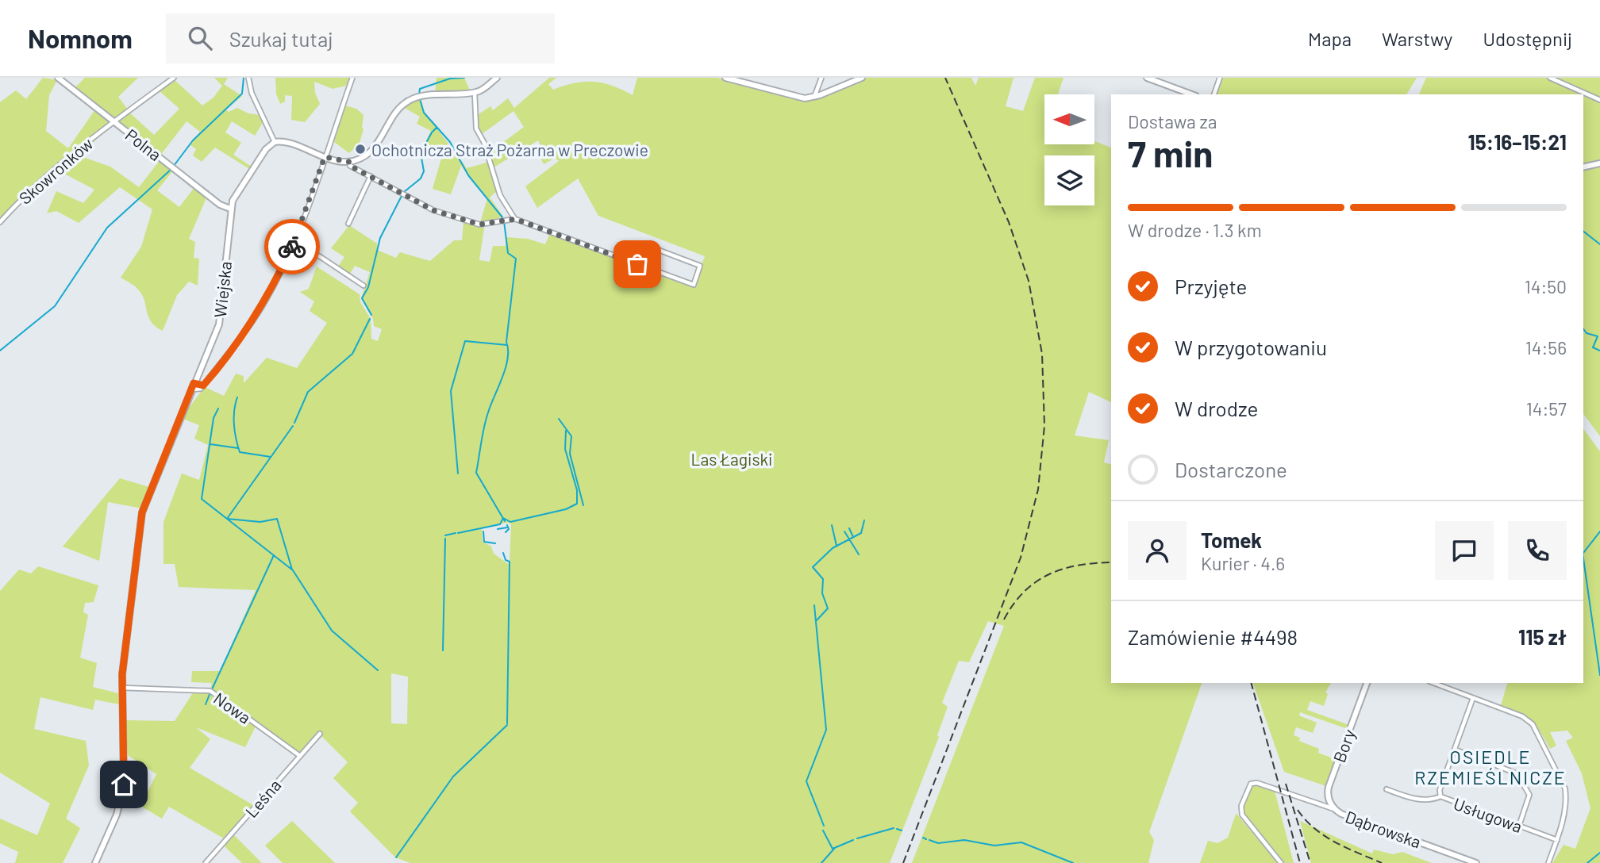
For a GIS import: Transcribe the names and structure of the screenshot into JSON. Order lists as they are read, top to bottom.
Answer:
{
  "streets": {
    "street": [
      "Polna",
      "Skowronków",
      "Wiejska",
      "Nowa",
      "Bory",
      "Leśna",
      "Usługowa",
      "Dąbrowska"
    ]
  },
  "crossings": [
    ["Polna", "Skowronków"],
    ["Polna", "Wiejska"],
    ["Wiejska", "Nowa"],
    ["Nowa", "Leśna"],
    ["Bory", "Dąbrowska"]
  ],
  "districts": ["OSIEDLE RZEMIEŚLNICZE"],
  "parks": ["Las Łagiski"],
  "places": ["Ochotnicza Straż Pożarna w Preczowie"],
  "north": "left",
  "page": {
    "header": "Nomnom",
    "search": "Szukaj tutaj",
    "nav": ["Mapa", "Warstwy", "Udostępnij"],
    "heading": ["7 min", "Dostawa za", "15:16–15:21"],
    "panel": [
      "Tomek",
      "Kurier · 4.6",
      "Zamówienie #4498",
      "115 zł"
    ],
    "bar": "W drodze · 1.3 km",
    "list": [
      ["Przyjęte", "14:50"],
      ["W przygotowaniu", "14:56"],
      ["W drodze", "14:57"],
      "Dostarczone"
    ]
  }
}
